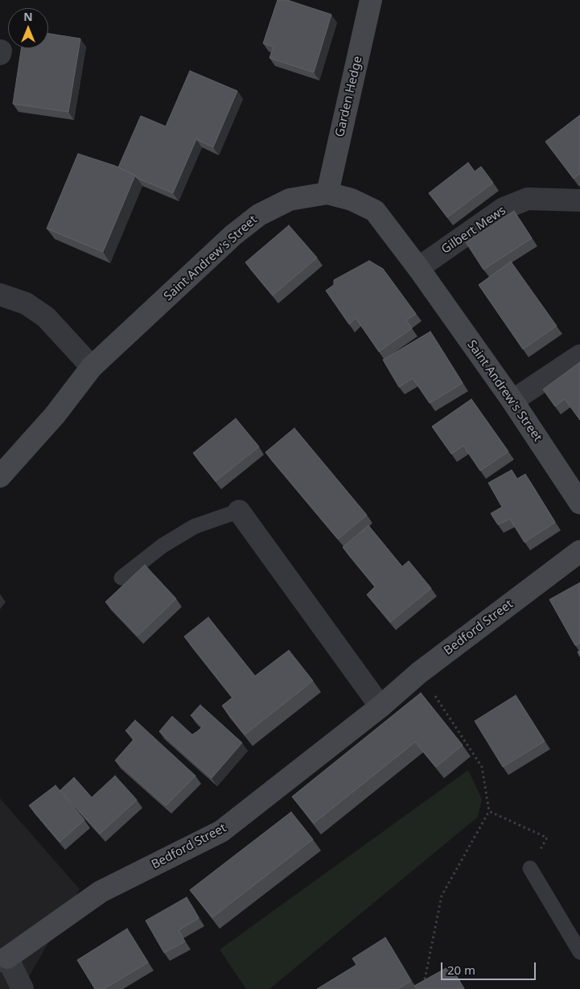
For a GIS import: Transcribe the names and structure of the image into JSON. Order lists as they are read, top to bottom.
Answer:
{
  "streets": {
    "street": [
      "Garden Hedge",
      "Gilbert Mews",
      "Saint Andrew's Street",
      "Bedford Street"
    ]
  },
  "crossings": [
    ["Garden Hedge", "Saint Andrew's Street"],
    ["Gilbert Mews", "Saint Andrew's Street"]
  ],
  "scale_bar": "20 m",
  "north": "top"
}
